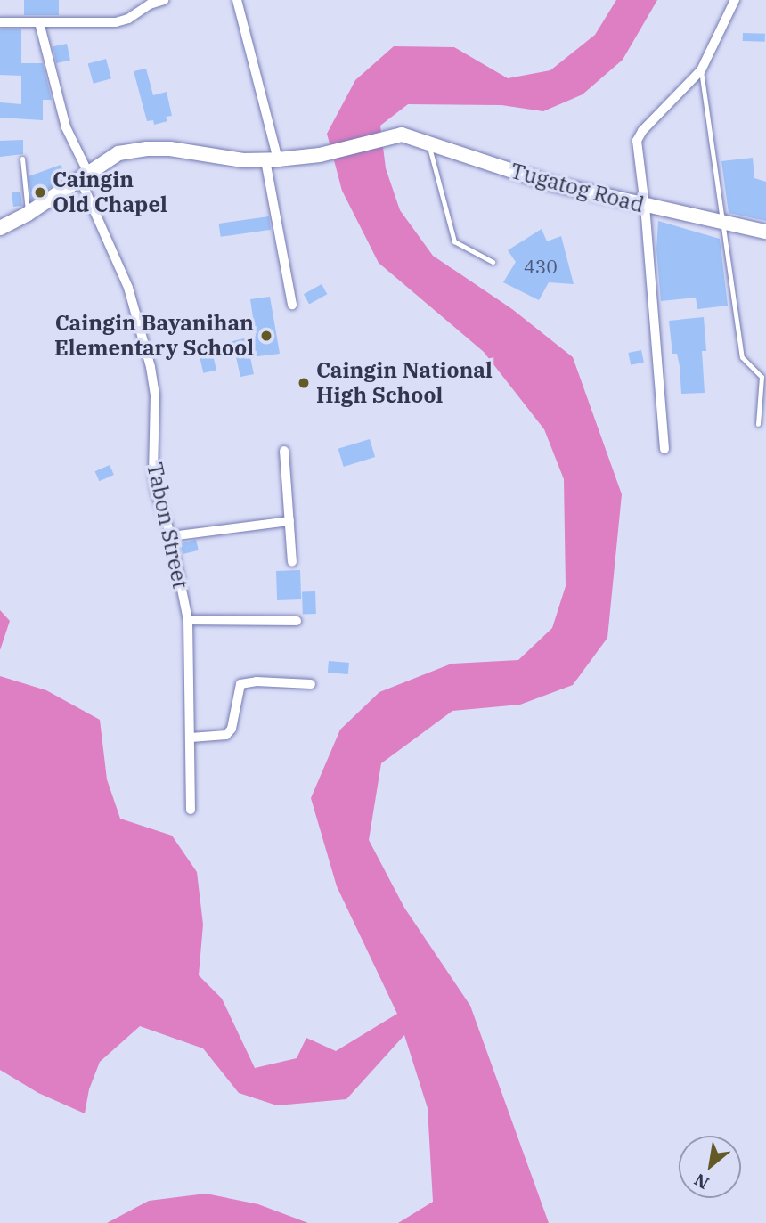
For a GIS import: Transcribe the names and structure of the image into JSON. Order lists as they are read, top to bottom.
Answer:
{
  "streets": {
    "street": ["Tugatog Road", "Tabon Street"]
  },
  "places": ["Caingin Old Chapel", "Caingin Bayanihan Elementary School", "Caingin National High School"],
  "house_numbers": ["430"],
  "north": "bottom left"
}
